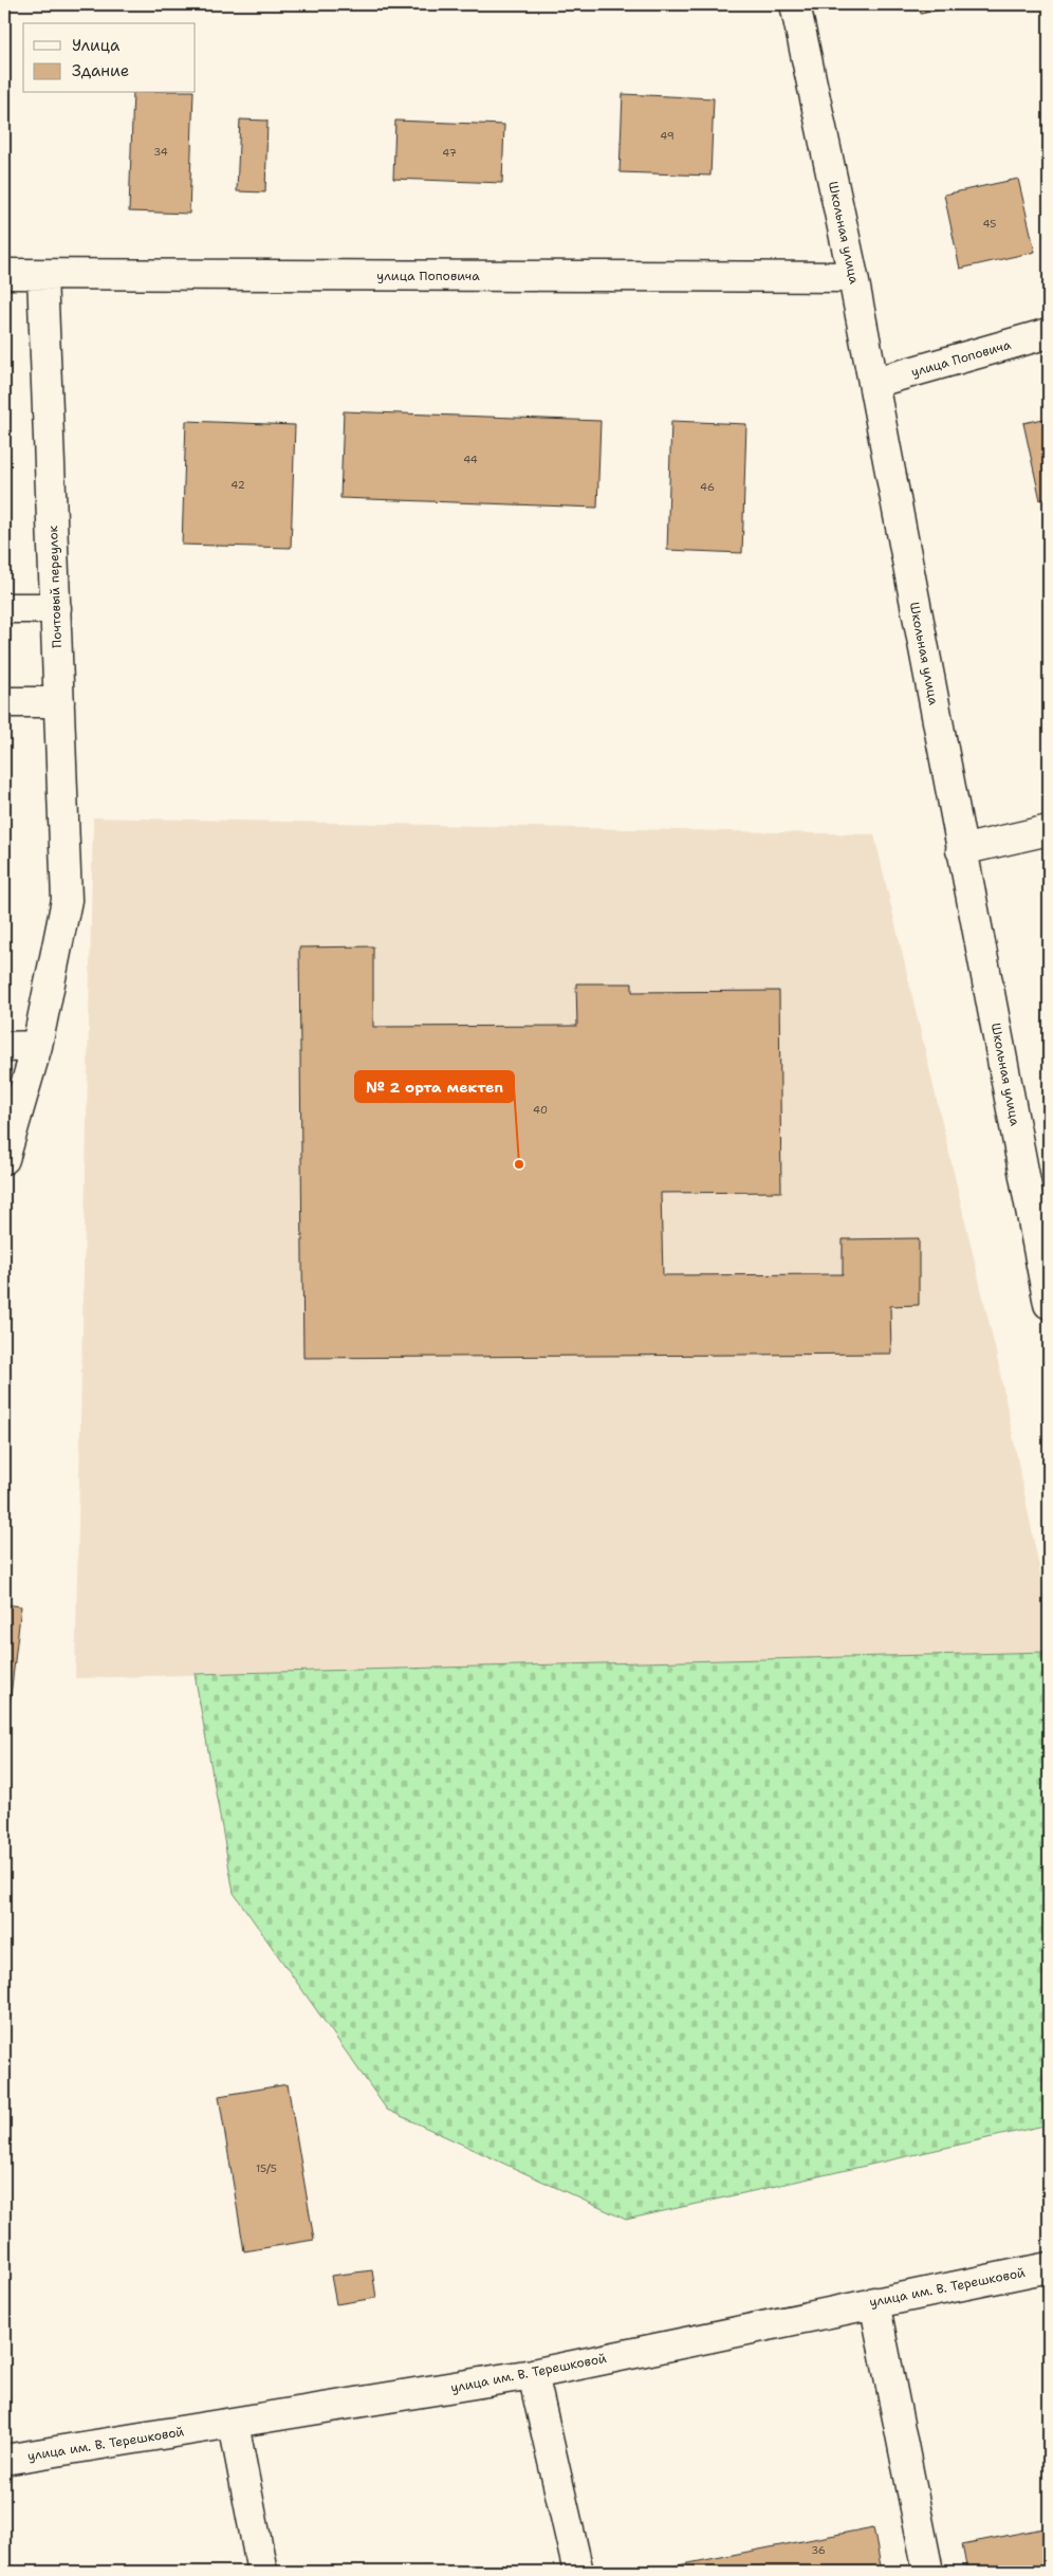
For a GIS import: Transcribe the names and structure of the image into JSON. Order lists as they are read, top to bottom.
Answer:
{
  "streets": {
    "street": [
      "Школьная улица",
      "улица Поповича",
      "Почтовый переулок",
      "улица им. В. Терешковой"
    ]
  },
  "crossings": [
    ["Школьная улица", "улица Поповича"],
    ["улица Поповича", "Почтовый переулок"]
  ],
  "places": ["№ 2 орта мектеп"],
  "house_numbers": [
    "49",
    "34",
    "47",
    "45",
    "44",
    "42",
    "46",
    "40",
    "15/5",
    "36"
  ],
  "legend": ["Улица", "Здание"]
}
